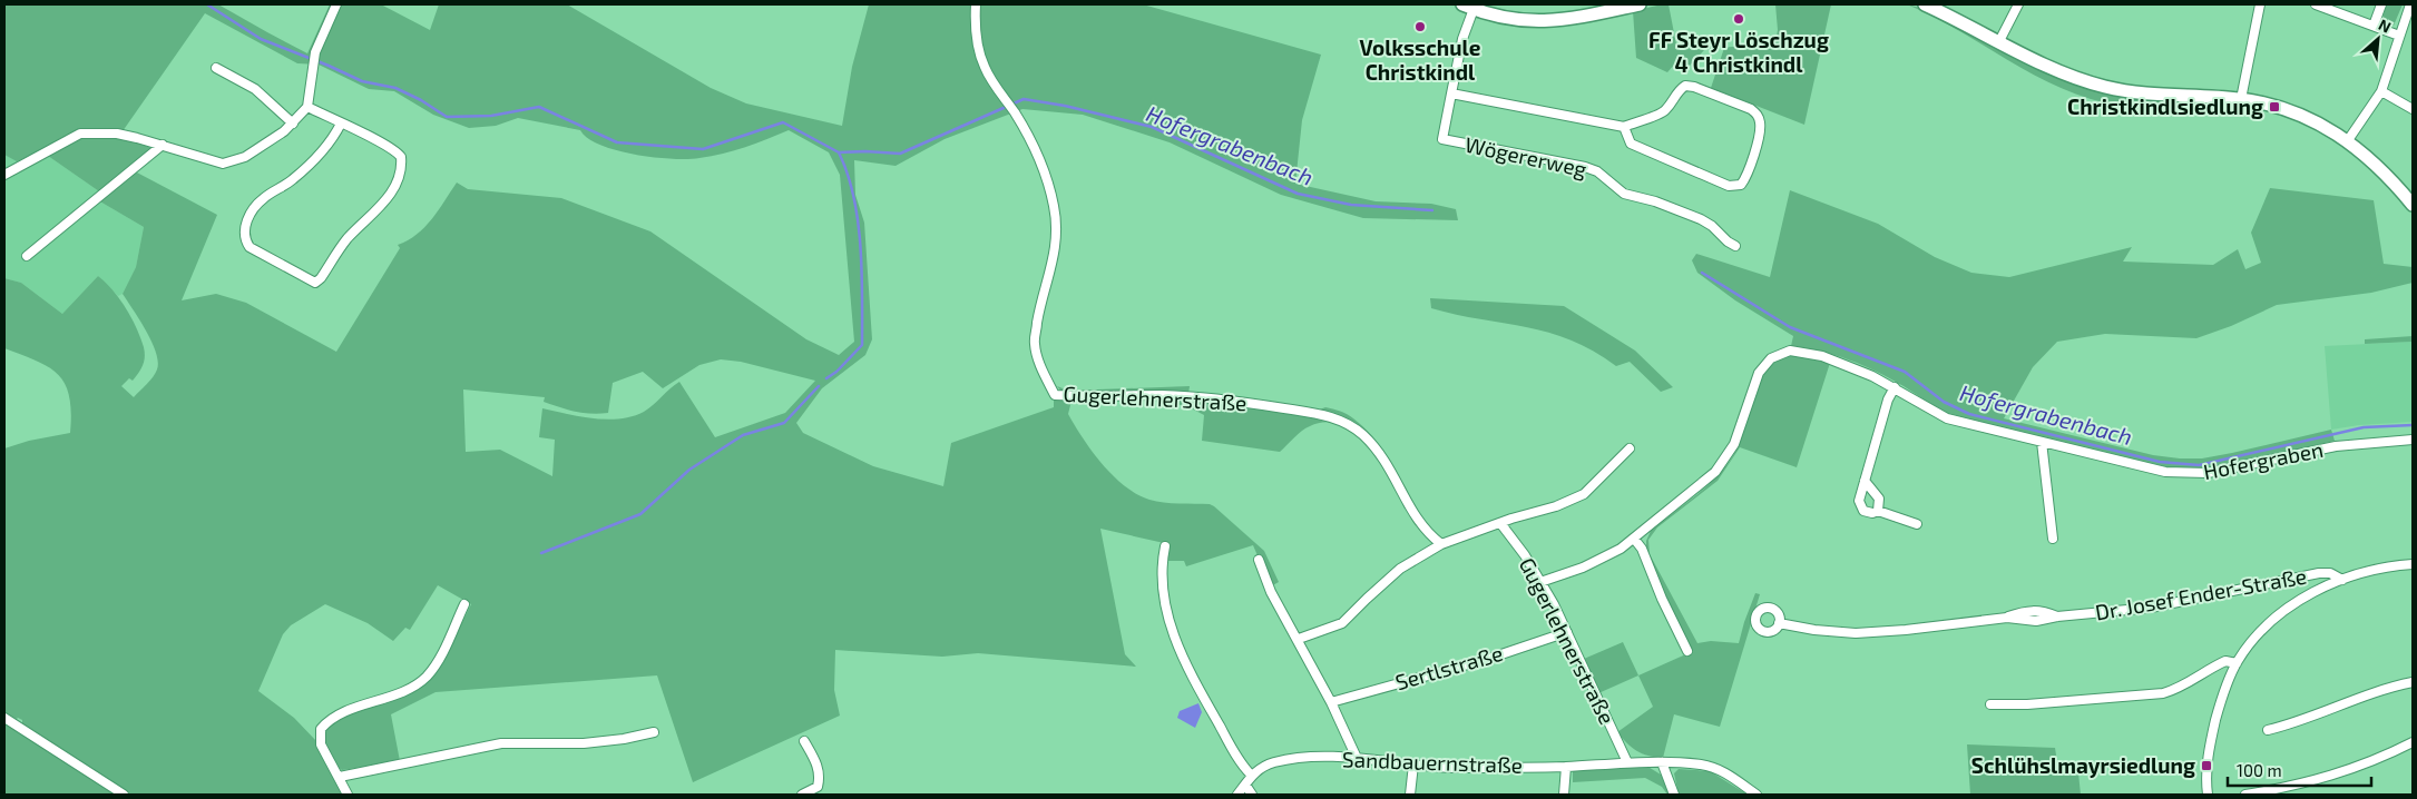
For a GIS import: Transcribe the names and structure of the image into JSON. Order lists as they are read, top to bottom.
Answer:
{
  "streets": {
    "street": [
      "Wögererweg",
      "Gugerlehnerstraße",
      "Hofergraben",
      "Dr. Josef Ender-Straße",
      "Sertlstraße",
      "Sandbauernstraße"
    ]
  },
  "crossings": [
    ["Gugerlehnerstraße", "Hofergraben"],
    ["Gugerlehnerstraße", "Sertlstraße"],
    ["Gugerlehnerstraße", "Sandbauernstraße"]
  ],
  "water": ["Hofergrabenbach"],
  "places": {
    "other": ["FF Steyr Löschzug 4 Christkindl", "Volksschule Christkindl"],
    "transit": ["Christkindlsiedlung", "Schlühslmayrsiedlung"]
  },
  "scale_bar": "100 m",
  "north": "top right"
}
